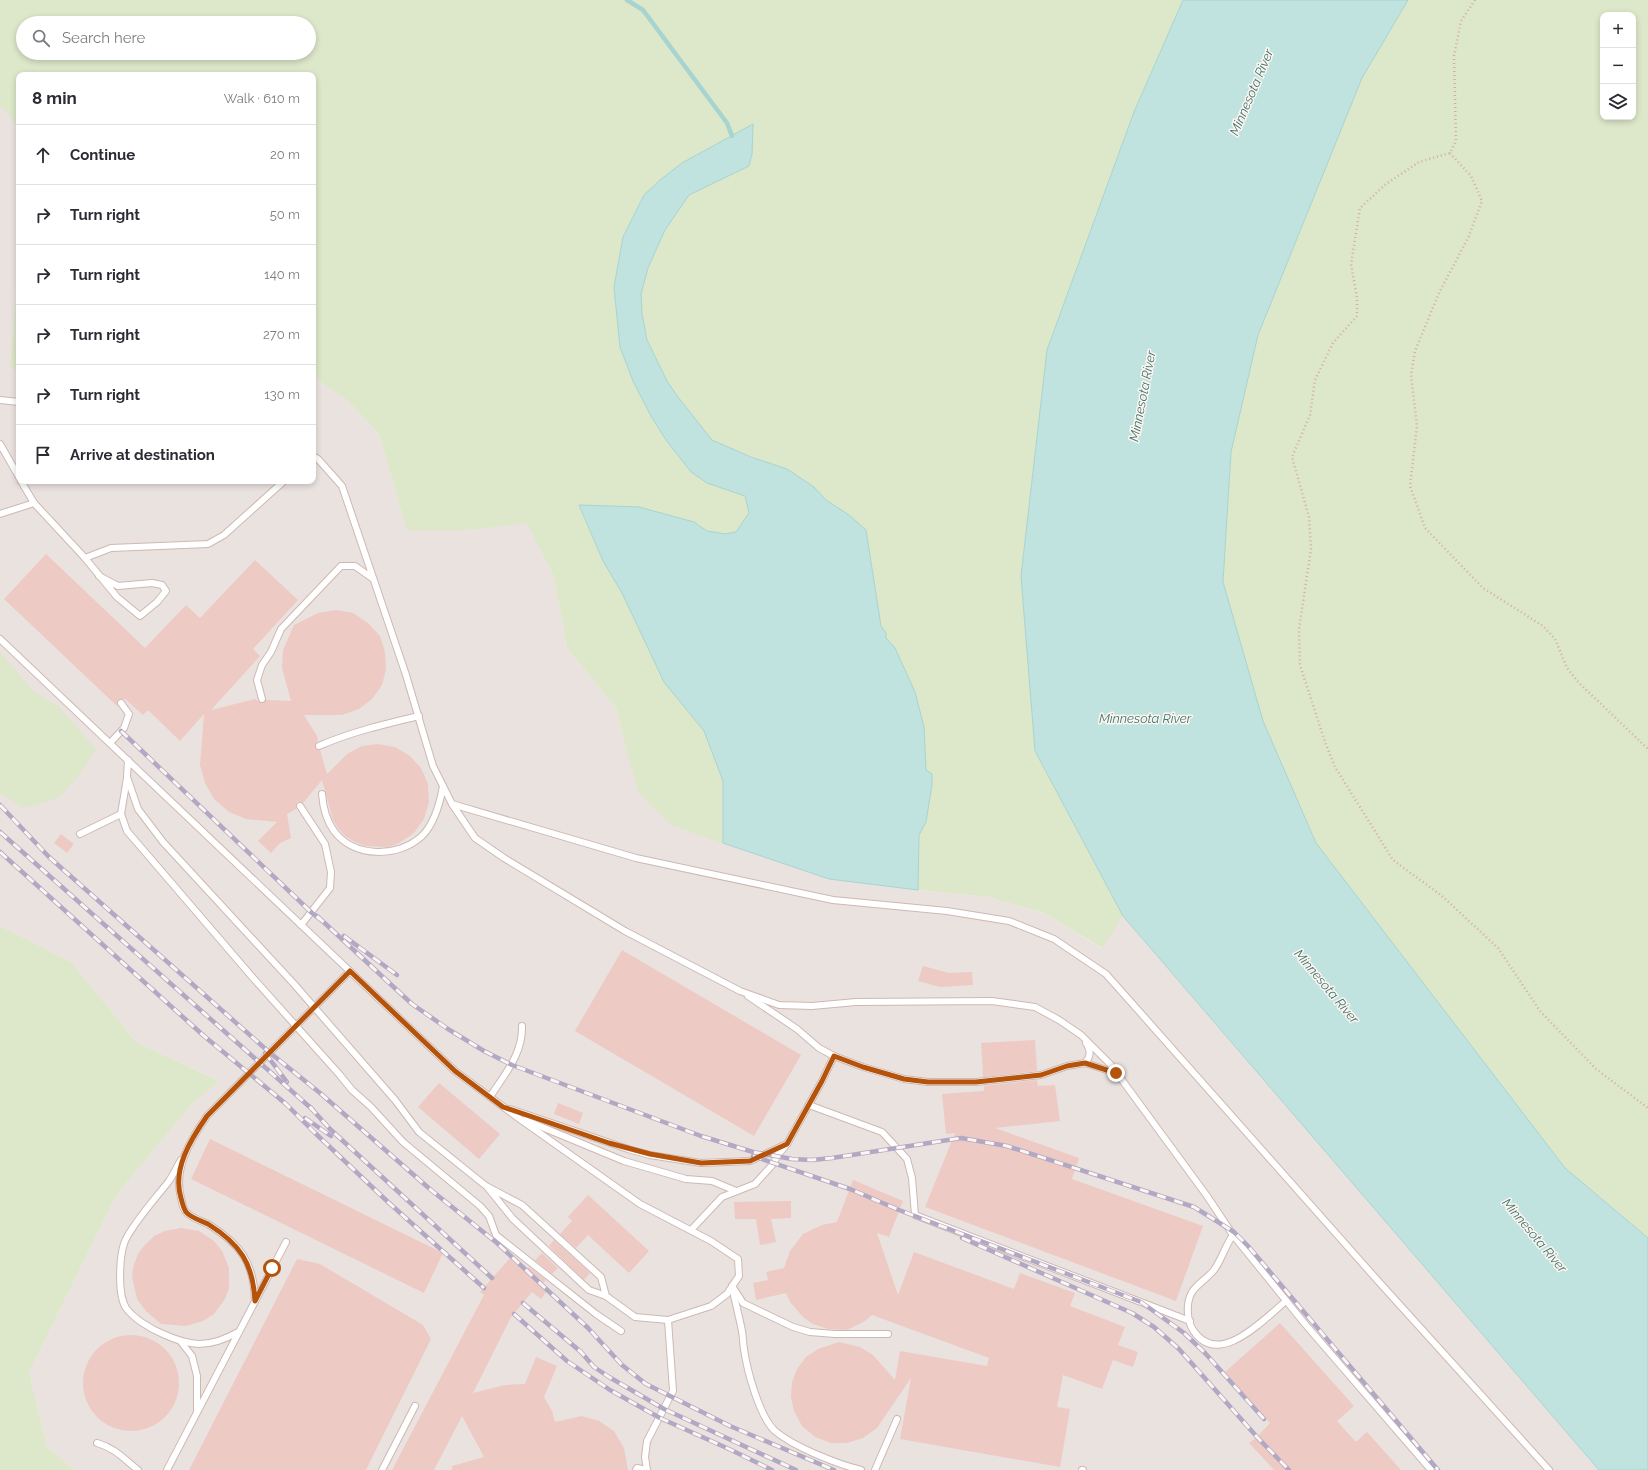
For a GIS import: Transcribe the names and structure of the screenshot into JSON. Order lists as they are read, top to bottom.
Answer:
{
  "water": ["Minnesota River"],
  "page": {
    "map_buttons": ["+", "−"],
    "search": "Search here",
    "heading": ["8 min", "Walk · 610 m"],
    "list": [
      ["Continue", "20 m"],
      ["Turn right", "50 m"],
      ["Turn right", "140 m"],
      ["Turn right", "270 m"],
      ["Turn right", "130 m"],
      "Arrive at destination"
    ]
  }
}
